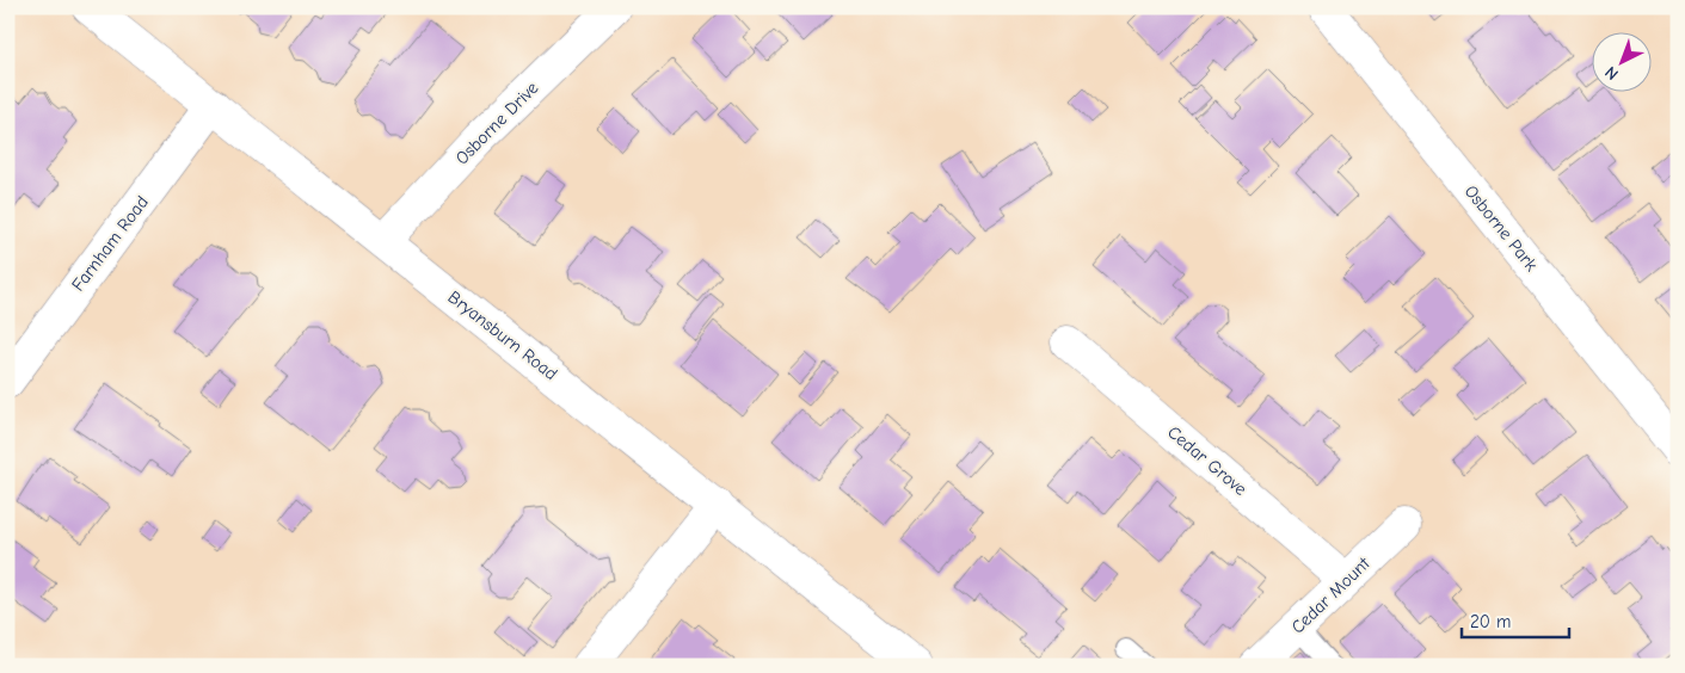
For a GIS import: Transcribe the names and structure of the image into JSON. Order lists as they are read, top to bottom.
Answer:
{
  "streets": {
    "street": [
      "Osborne Drive",
      "Osborne Park",
      "Farnham Road",
      "Bryansburn Road",
      "Cedar Grove",
      "Cedar Mount"
    ]
  },
  "crossings": [
    ["Osborne Drive", "Bryansburn Road"],
    ["Farnham Road", "Bryansburn Road"],
    ["Cedar Grove", "Cedar Mount"]
  ],
  "scale_bar": "20 m",
  "north": "bottom left"
}
